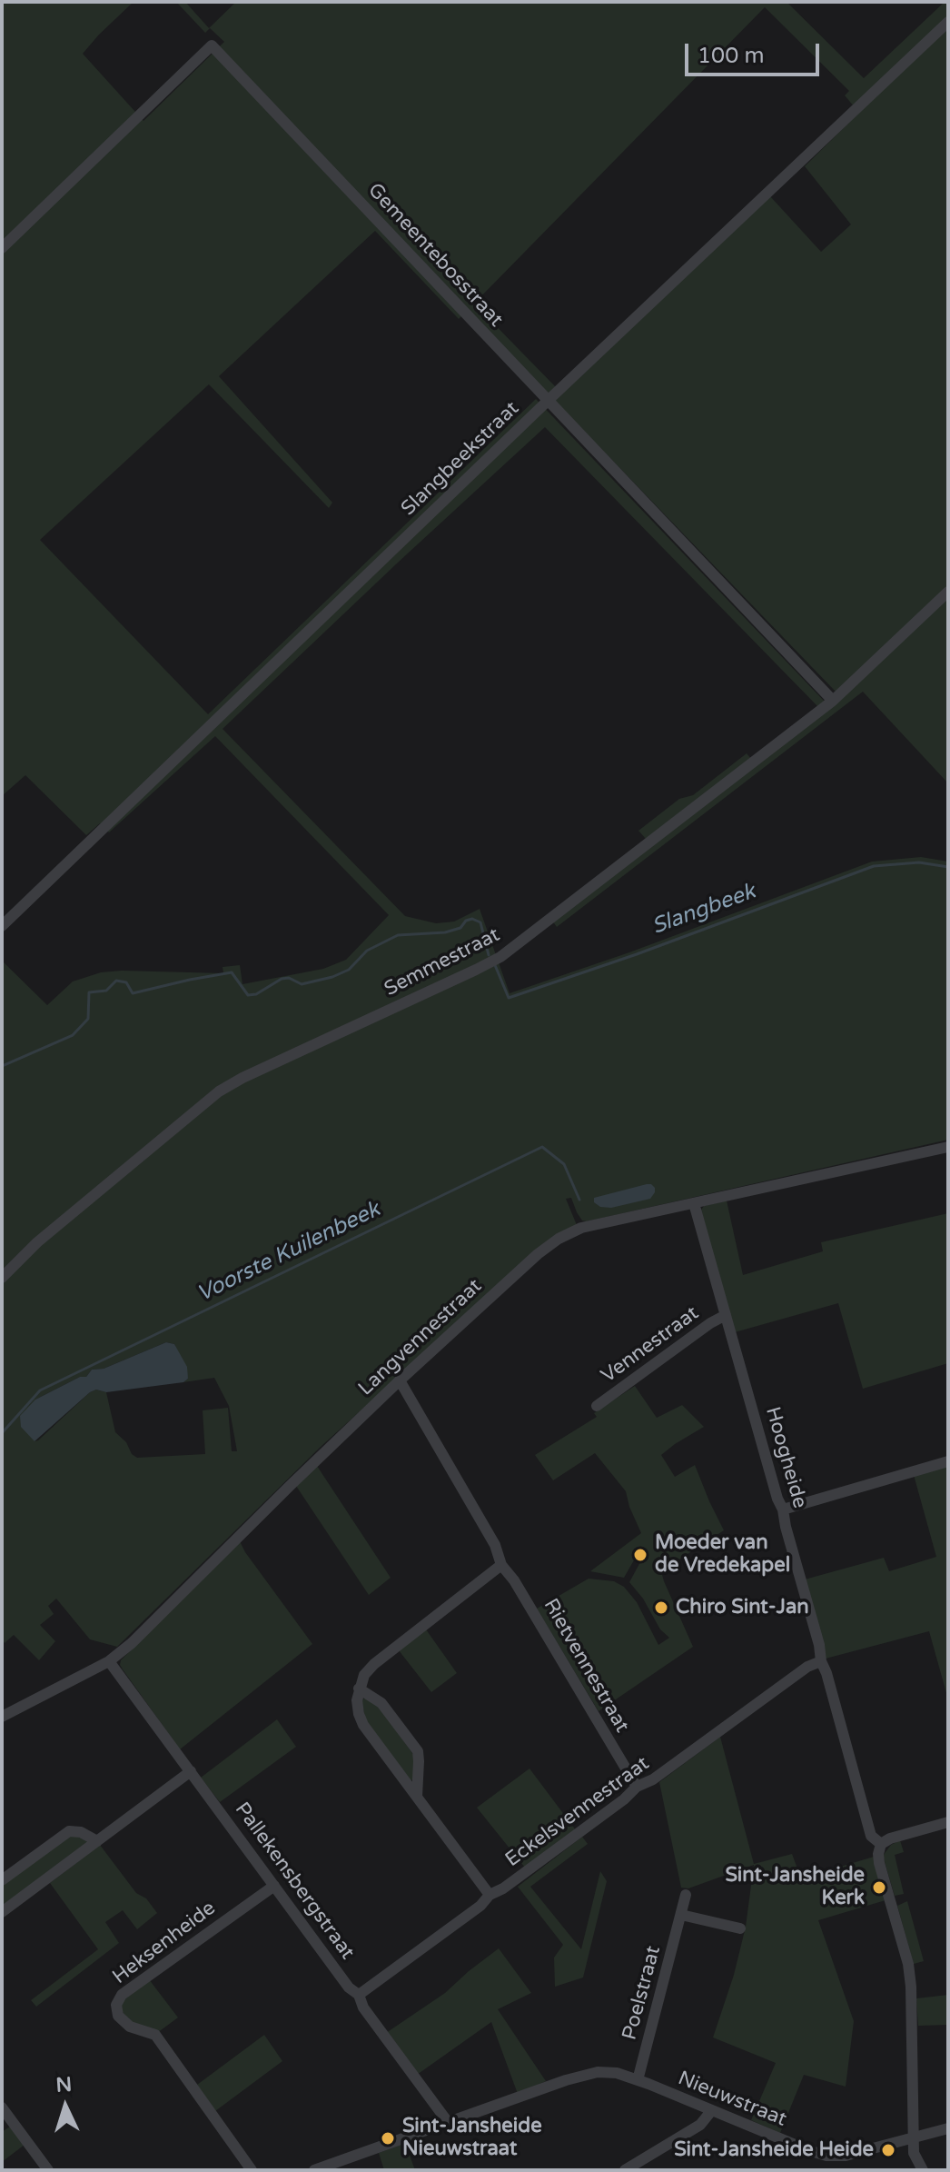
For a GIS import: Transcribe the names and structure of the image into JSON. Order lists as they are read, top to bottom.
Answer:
{
  "streets": {
    "street": [
      "Gemeentebosstraat",
      "Slangbeekstraat",
      "Semmestraat",
      "Langvennestraat",
      "Vennestraat",
      "Hoogheide",
      "Rietvennestraat",
      "Eckelsvennestraat",
      "Pallekensbergstraat",
      "Heksenheide",
      "Poelstraat",
      "Nieuwstraat"
    ]
  },
  "crossings": [
    ["Gemeentebosstraat", "Slangbeekstraat"],
    ["Gemeentebosstraat", "Semmestraat"],
    ["Langvennestraat", "Hoogheide"],
    ["Langvennestraat", "Rietvennestraat"],
    ["Langvennestraat", "Pallekensbergstraat"],
    ["Vennestraat", "Hoogheide"],
    ["Hoogheide", "Eckelsvennestraat"],
    ["Rietvennestraat", "Eckelsvennestraat"],
    ["Eckelsvennestraat", "Pallekensbergstraat"],
    ["Pallekensbergstraat", "Heksenheide"],
    ["Pallekensbergstraat", "Nieuwstraat"],
    ["Poelstraat", "Nieuwstraat"]
  ],
  "water": ["Slangbeek", "Voorste Kuilenbeek"],
  "places": [
    "Moeder van de Vredekapel",
    "Chiro Sint-Jan",
    "Sint-Jansheide Kerk",
    "Sint-Jansheide Nieuwstraat",
    "Sint-Jansheide Heide"
  ],
  "scale_bar": "100 m",
  "north": "top"
}
